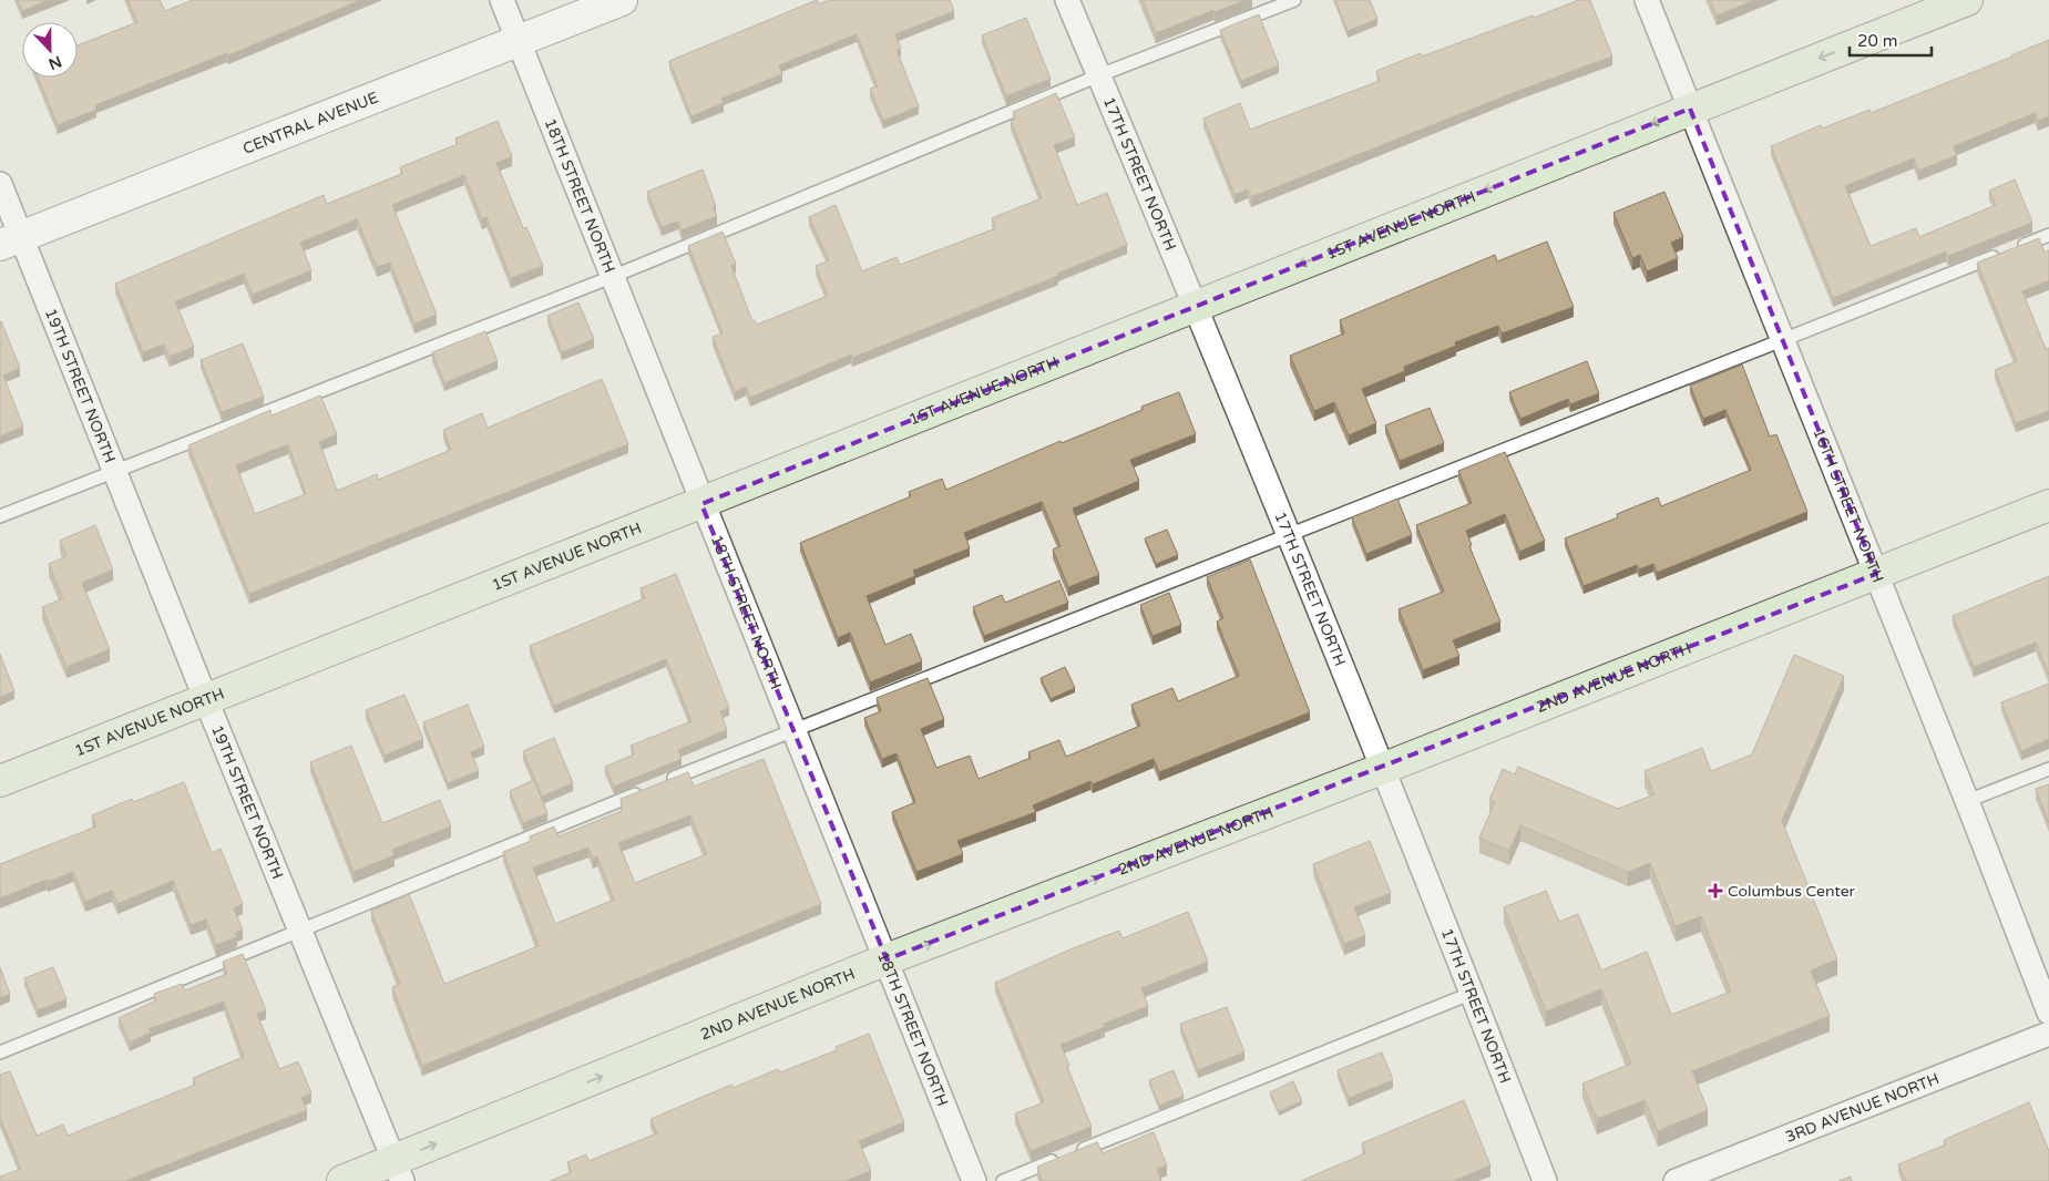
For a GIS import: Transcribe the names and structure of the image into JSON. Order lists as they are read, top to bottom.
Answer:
{
  "streets": {
    "main road": ["1ST AVENUE NORTH", "2ND AVENUE NORTH"],
    "street": [
      "CENTRAL AVENUE",
      "17TH STREET NORTH",
      "18TH STREET NORTH",
      "19TH STREET NORTH",
      "16TH STREET NORTH",
      "3RD AVENUE NORTH"
    ]
  },
  "crossings": [
    ["CENTRAL AVENUE", "18TH STREET NORTH"],
    ["CENTRAL AVENUE", "19TH STREET NORTH"],
    ["17TH STREET NORTH", "1ST AVENUE NORTH"],
    ["17TH STREET NORTH", "2ND AVENUE NORTH"],
    ["18TH STREET NORTH", "1ST AVENUE NORTH"],
    ["18TH STREET NORTH", "2ND AVENUE NORTH"],
    ["1ST AVENUE NORTH", "19TH STREET NORTH"],
    ["1ST AVENUE NORTH", "16TH STREET NORTH"],
    ["19TH STREET NORTH", "2ND AVENUE NORTH"],
    ["16TH STREET NORTH", "2ND AVENUE NORTH"]
  ],
  "one_way": ["1ST AVENUE NORTH", "2ND AVENUE NORTH"],
  "places": {
    "health": ["Columbus Center"]
  },
  "scale_bar": "20 m",
  "north": "bottom"
}
